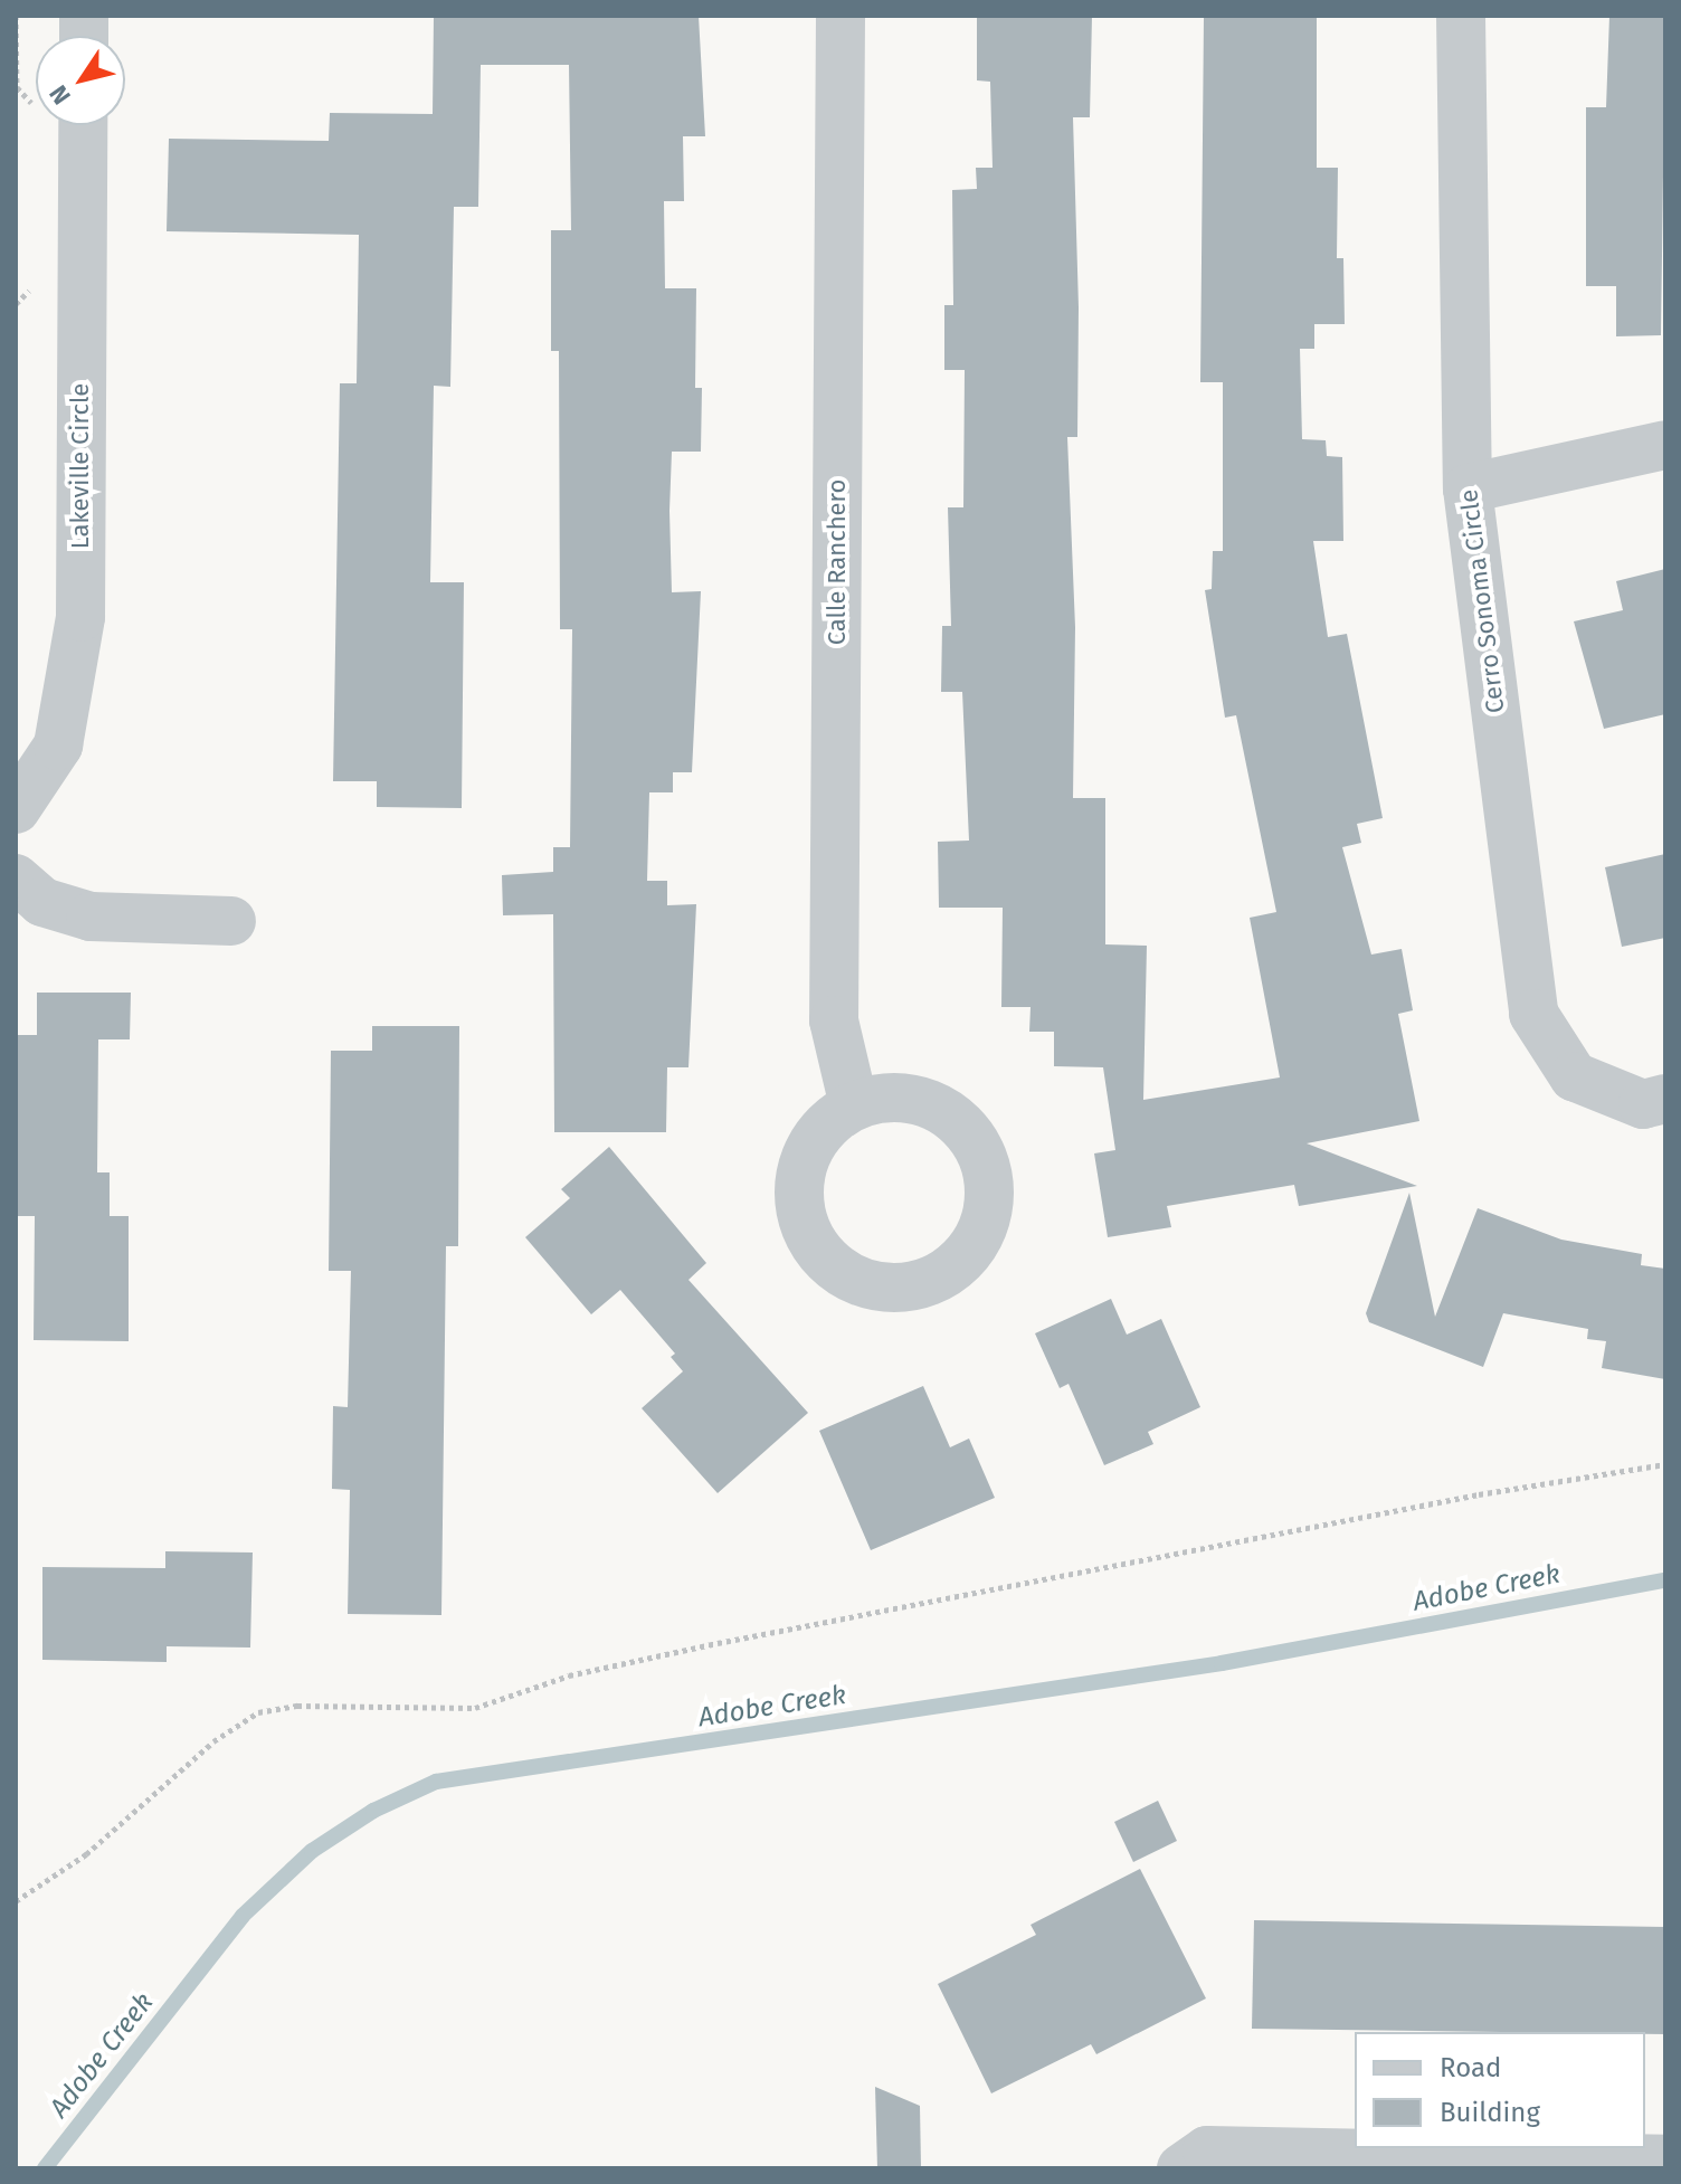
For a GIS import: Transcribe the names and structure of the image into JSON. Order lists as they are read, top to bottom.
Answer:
{
  "streets": {
    "street": ["Lakeville Circle", "Calle Ranchero", "Cerro Sonoma Circle"]
  },
  "water": ["Adobe Creek"],
  "legend": ["Road", "Building"],
  "north": "bottom left"
}
